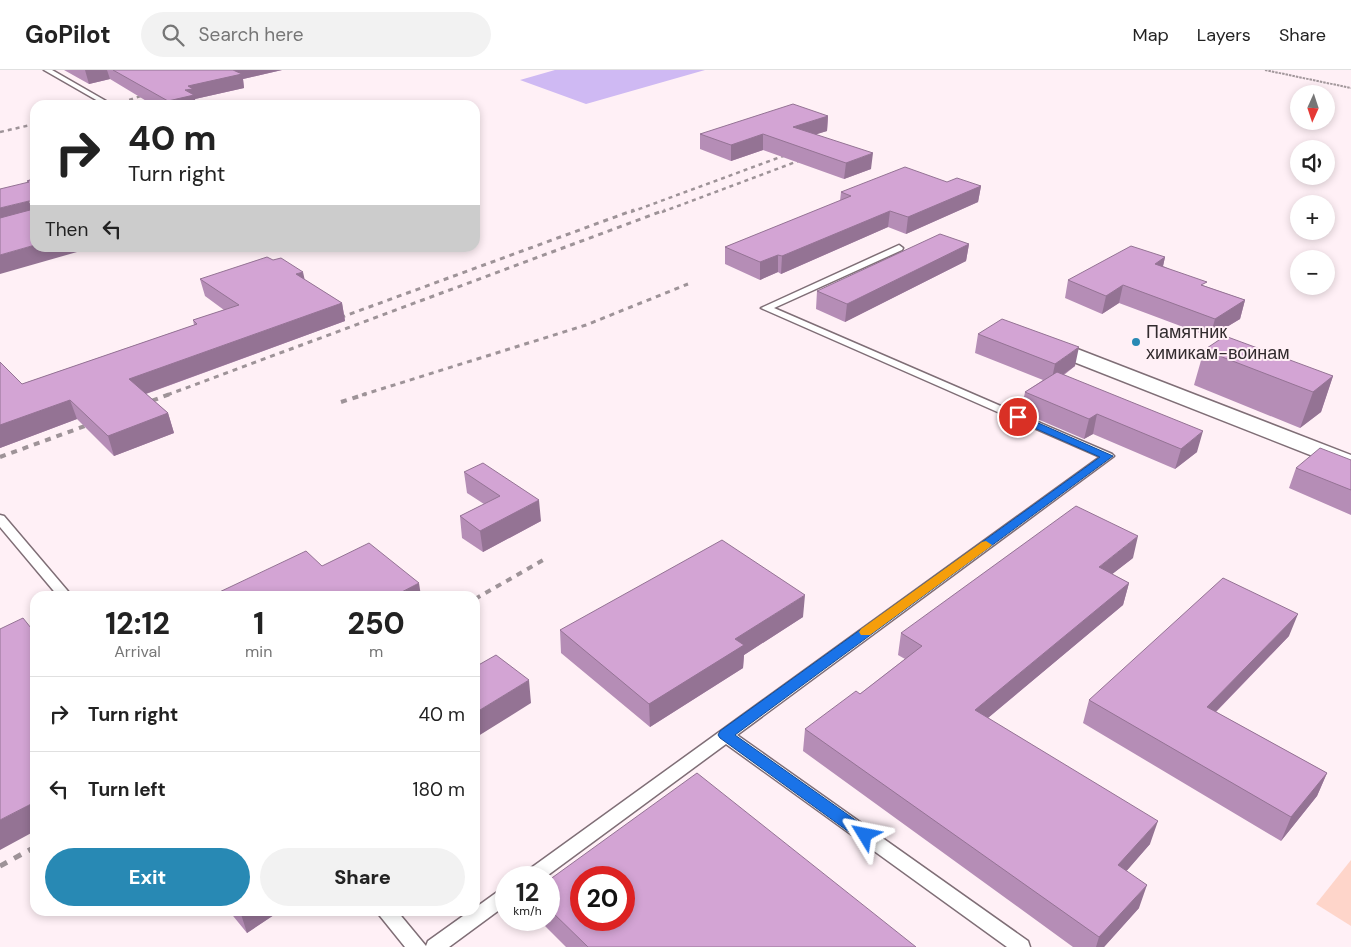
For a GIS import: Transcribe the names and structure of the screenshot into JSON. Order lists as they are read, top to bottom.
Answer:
{
  "places": ["Памятник химикам-воинам"],
  "north": "bottom",
  "page": {
    "header": "GoPilot",
    "search": "Search here",
    "nav": ["Map", "Layers", "Share"],
    "map_buttons": ["+", "−"],
    "turn": ["40 m", "Turn right"],
    "then": "Then",
    "eta": [
      "12:12",
      "Arrival",
      "1",
      "min",
      "250",
      "m"
    ],
    "list": [
      {
        "name": "Turn right",
        "value": "40 m"
      },
      {
        "name": "Turn left",
        "value": "180 m"
      }
    ],
    "buttons": ["Exit", "Share"],
    "speed": "12 km/h",
    "limit": "20"
  }
}
